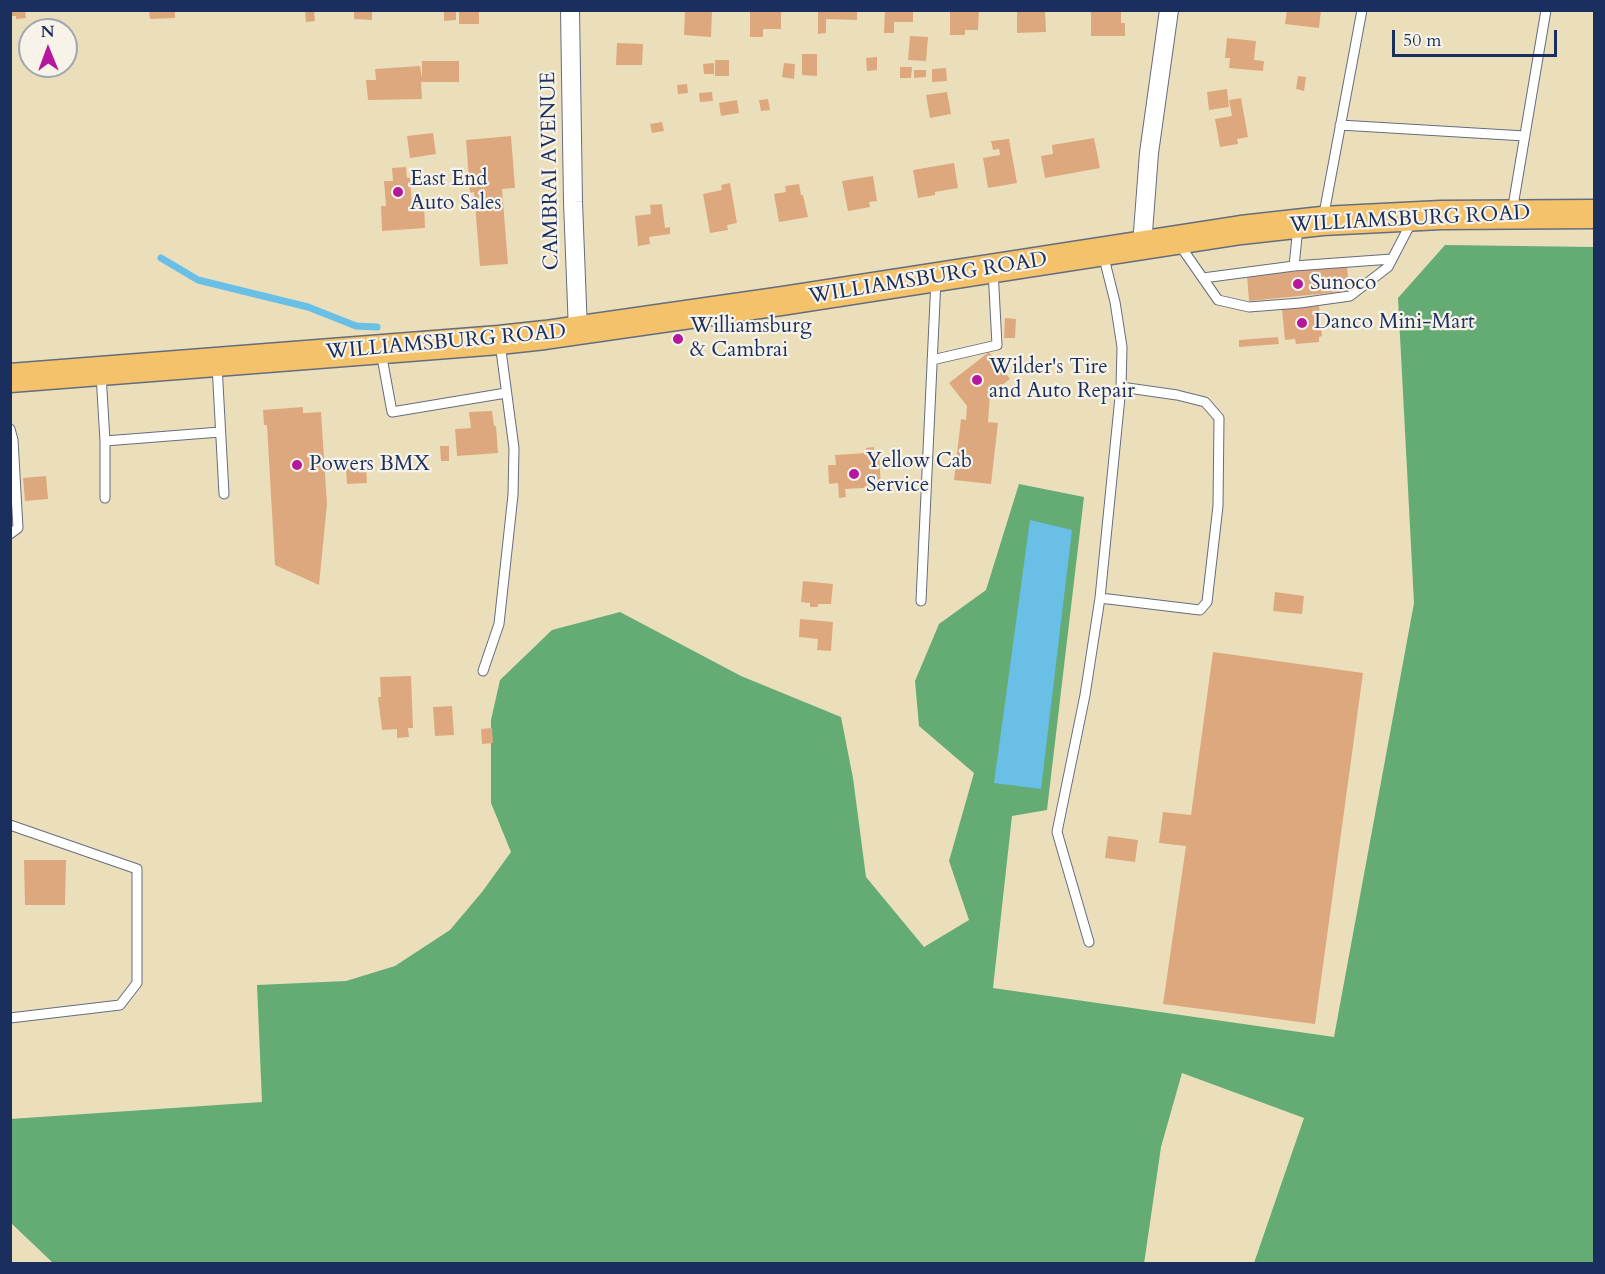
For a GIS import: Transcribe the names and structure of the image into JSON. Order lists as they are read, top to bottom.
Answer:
{
  "streets": {
    "main road": ["WILLIAMSBURG ROAD"],
    "street": ["CAMBRAI AVENUE"]
  },
  "crossings": [
    ["CAMBRAI AVENUE", "WILLIAMSBURG ROAD"]
  ],
  "places": [
    "East End Auto Sales",
    "Sunoco",
    "Danco Mini-Mart",
    "Williamsburg & Cambrai",
    "Wilder's Tire and Auto Repair",
    "Powers BMX",
    "Yellow Cab Service"
  ],
  "scale_bar": "50 m",
  "north": "top"
}
